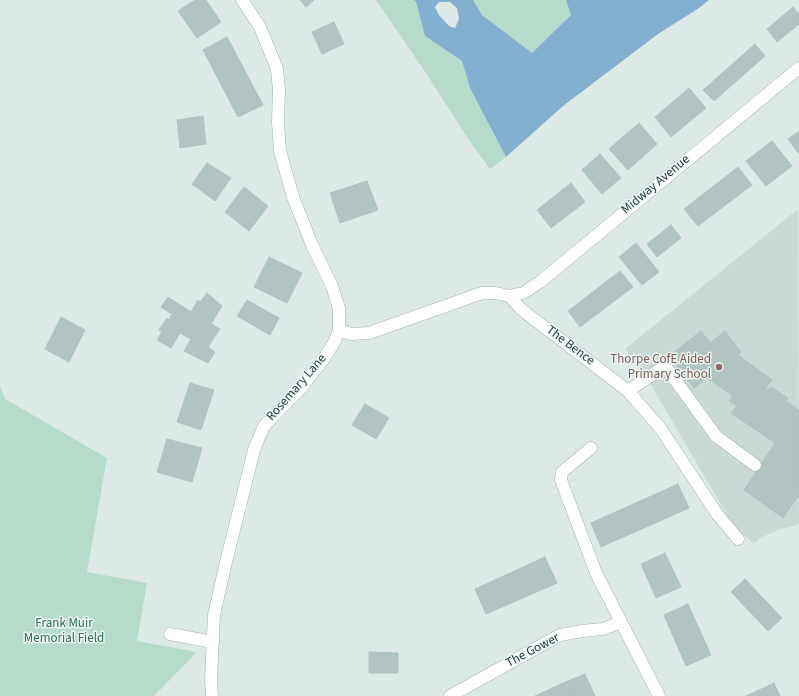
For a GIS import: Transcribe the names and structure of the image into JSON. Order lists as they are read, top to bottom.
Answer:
{
  "streets": {
    "street": [
      "Midway Avenue",
      "The Bence",
      "Rosemary Lane",
      "The Gower"
    ]
  },
  "crossings": [
    ["Midway Avenue", "The Bence"]
  ],
  "parks": ["Frank Muir Memorial Field"],
  "places": ["Thorpe CofE Aided Primary School"]
}
